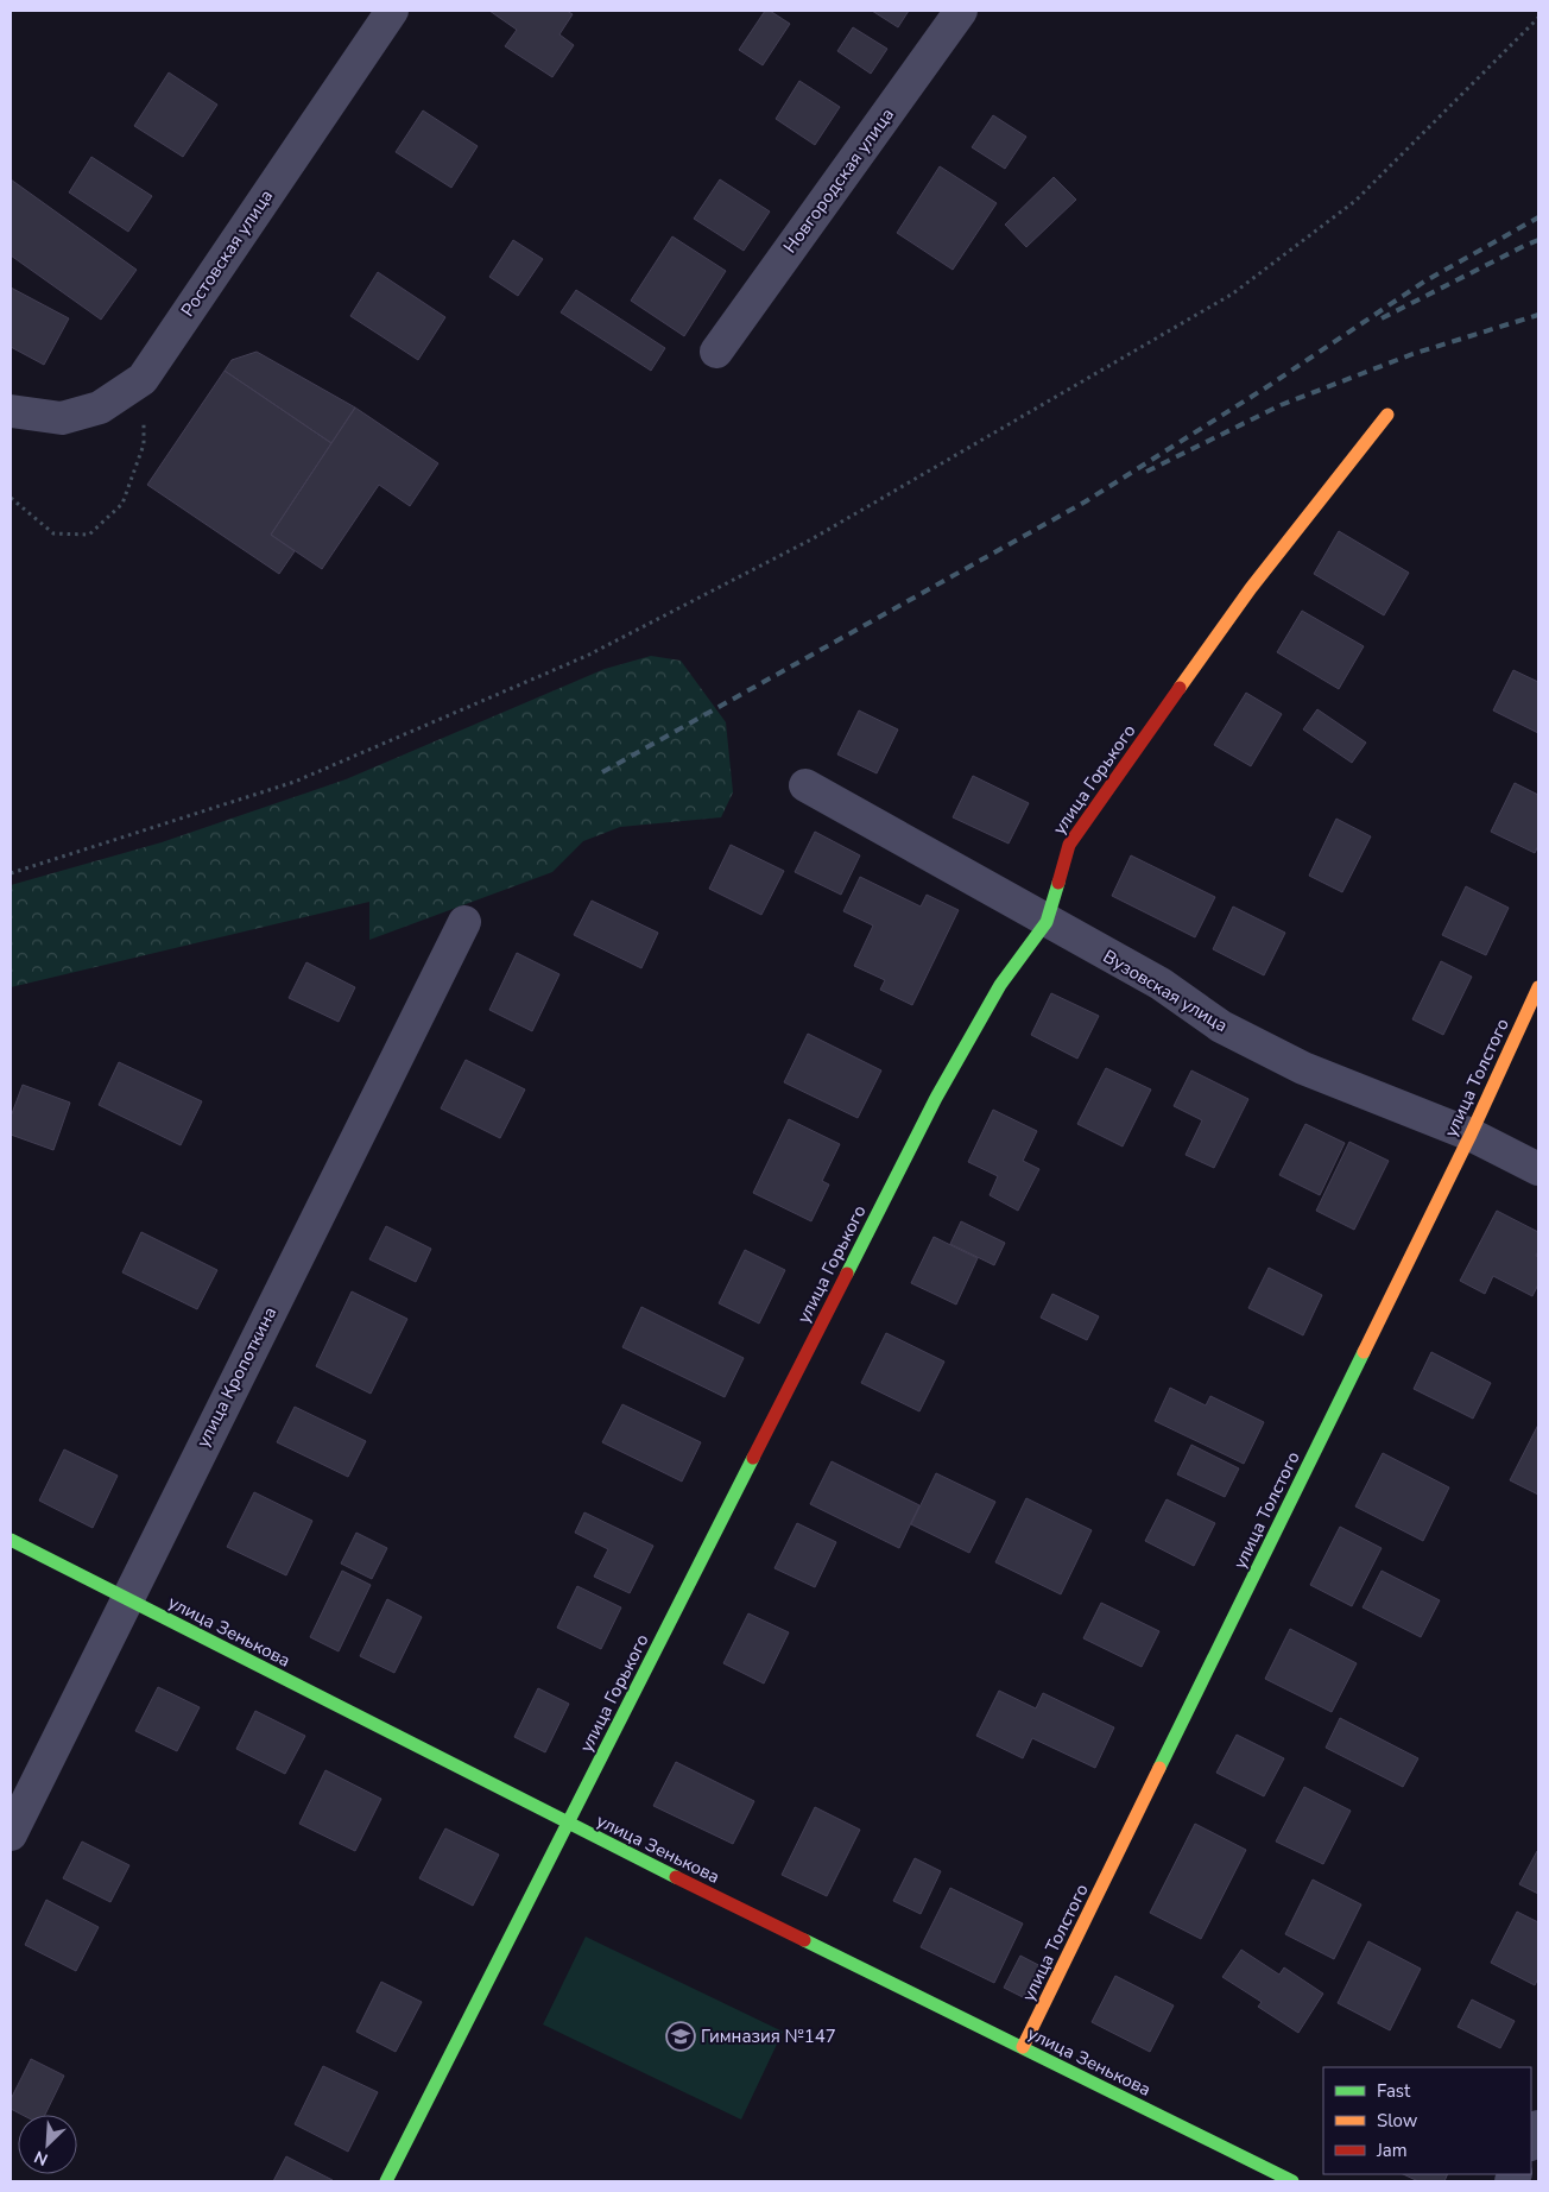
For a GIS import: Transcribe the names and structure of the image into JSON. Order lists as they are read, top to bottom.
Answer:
{
  "streets": {
    "street": [
      "Новгородская улица",
      "Ростовская улица",
      "улица Горького",
      "Вузовская улица",
      "улица Толстого",
      "улица Кропоткина",
      "улица Зенькова"
    ]
  },
  "crossings": [
    ["улица Горького", "Вузовская улица"],
    ["улица Горького", "улица Зенькова"],
    ["Вузовская улица", "улица Толстого"],
    ["улица Толстого", "улица Зенькова"],
    ["улица Кропоткина", "улица Зенькова"]
  ],
  "places": {
    "school or university": ["Гимназия №147"]
  },
  "legend": ["Fast", "Slow", "Jam"],
  "north": "bottom left"
}
